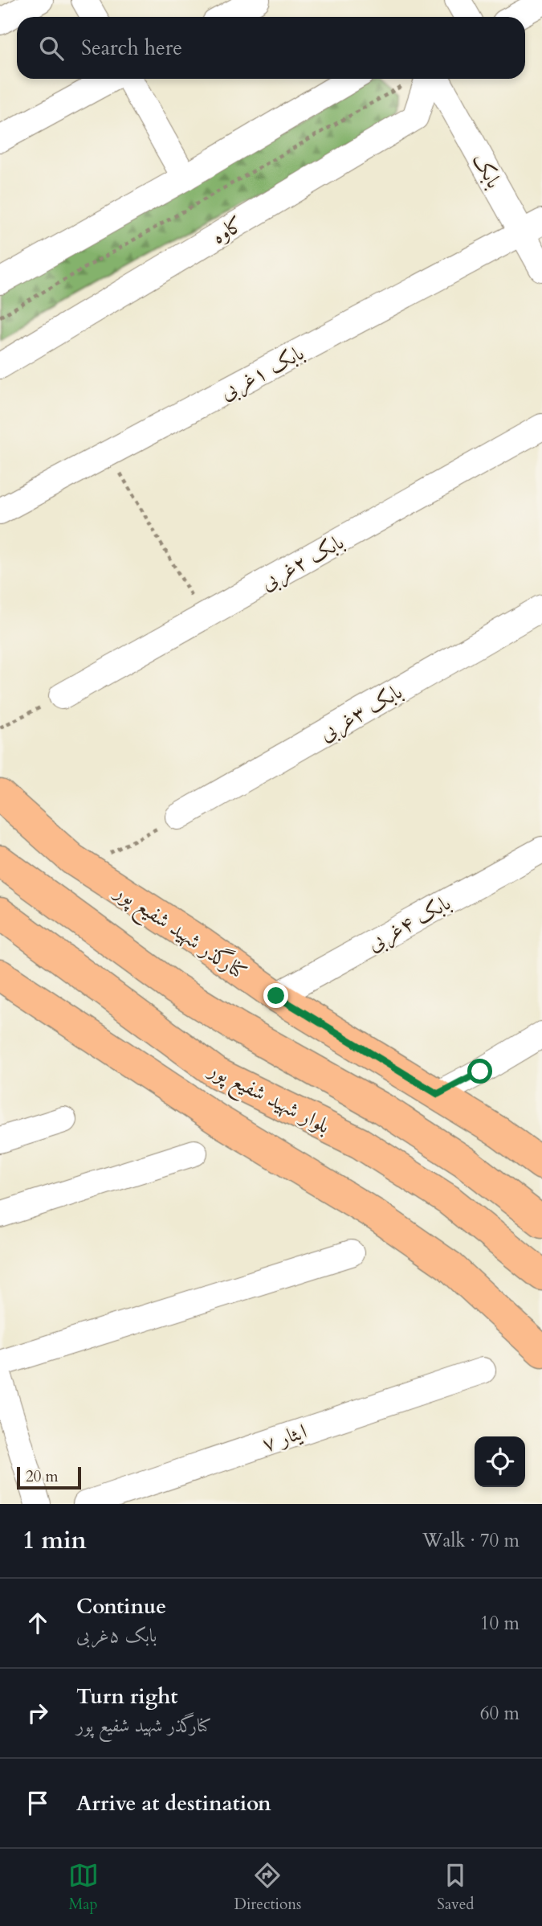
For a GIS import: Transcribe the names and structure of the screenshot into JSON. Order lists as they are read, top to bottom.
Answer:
{
  "streets": {
    "main road": ["کنارگذر شهید شفیع پور", "بلوار شهید شفیع پور"],
    "street": [
      "بابک",
      "کاوه",
      "بابک ۱غربی",
      "بابک ۲غربی",
      "بابک ۳غربی",
      "بابک ۴غربی",
      "ایثار ۷"
    ]
  },
  "crossings": [
    ["بابک", "بابک ۱غربی"],
    ["بابک ۴غربی", "کنارگذر شهید شفیع پور"]
  ],
  "scale_bar": "20 m",
  "page": {
    "search": "Search here",
    "scale": "20 m",
    "heading": ["1 min", "Walk · 70 m"],
    "list": [
      ["Continue", "بابک ۵غربی", "10 m"],
      ["Turn right", "کنارگذر شهید شفیع پور", "60 m"],
      "Arrive at destination"
    ],
    "nav": ["Map", "Directions", "Saved"]
  }
}
